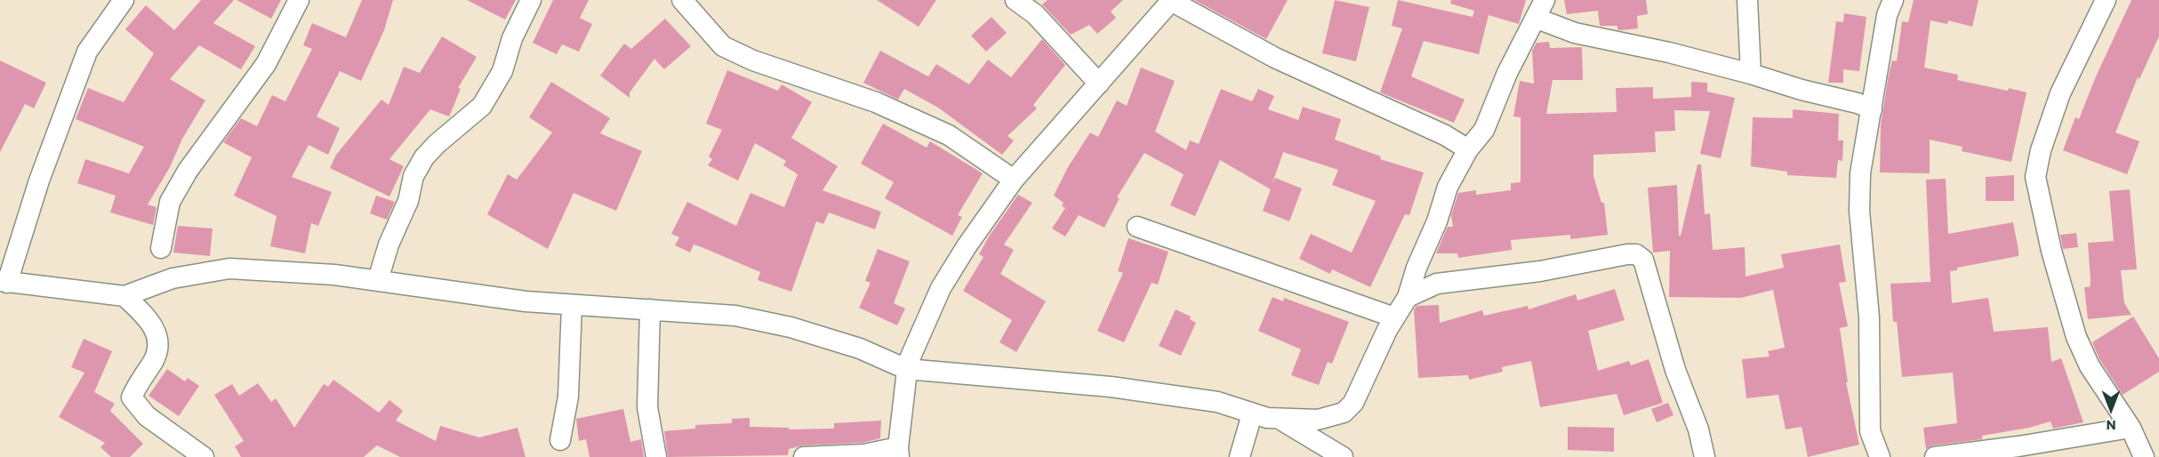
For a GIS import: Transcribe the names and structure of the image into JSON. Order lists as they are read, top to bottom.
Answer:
{
  "north": "bottom"
}
